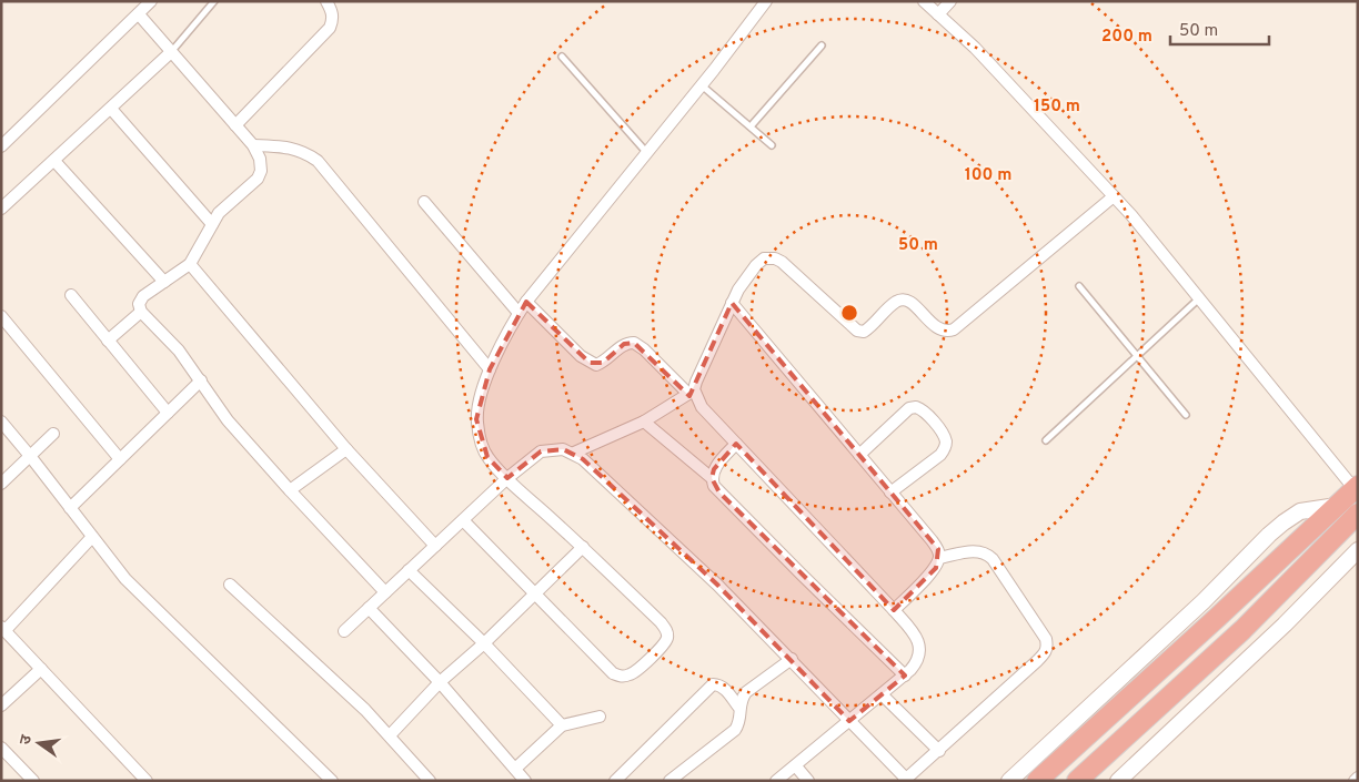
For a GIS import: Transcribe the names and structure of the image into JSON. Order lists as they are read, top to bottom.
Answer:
{
  "scale_bar": "50 m",
  "north": "left",
  "rings": [
    "200 m",
    "150 m",
    "100 m",
    "50 m"
  ]
}
